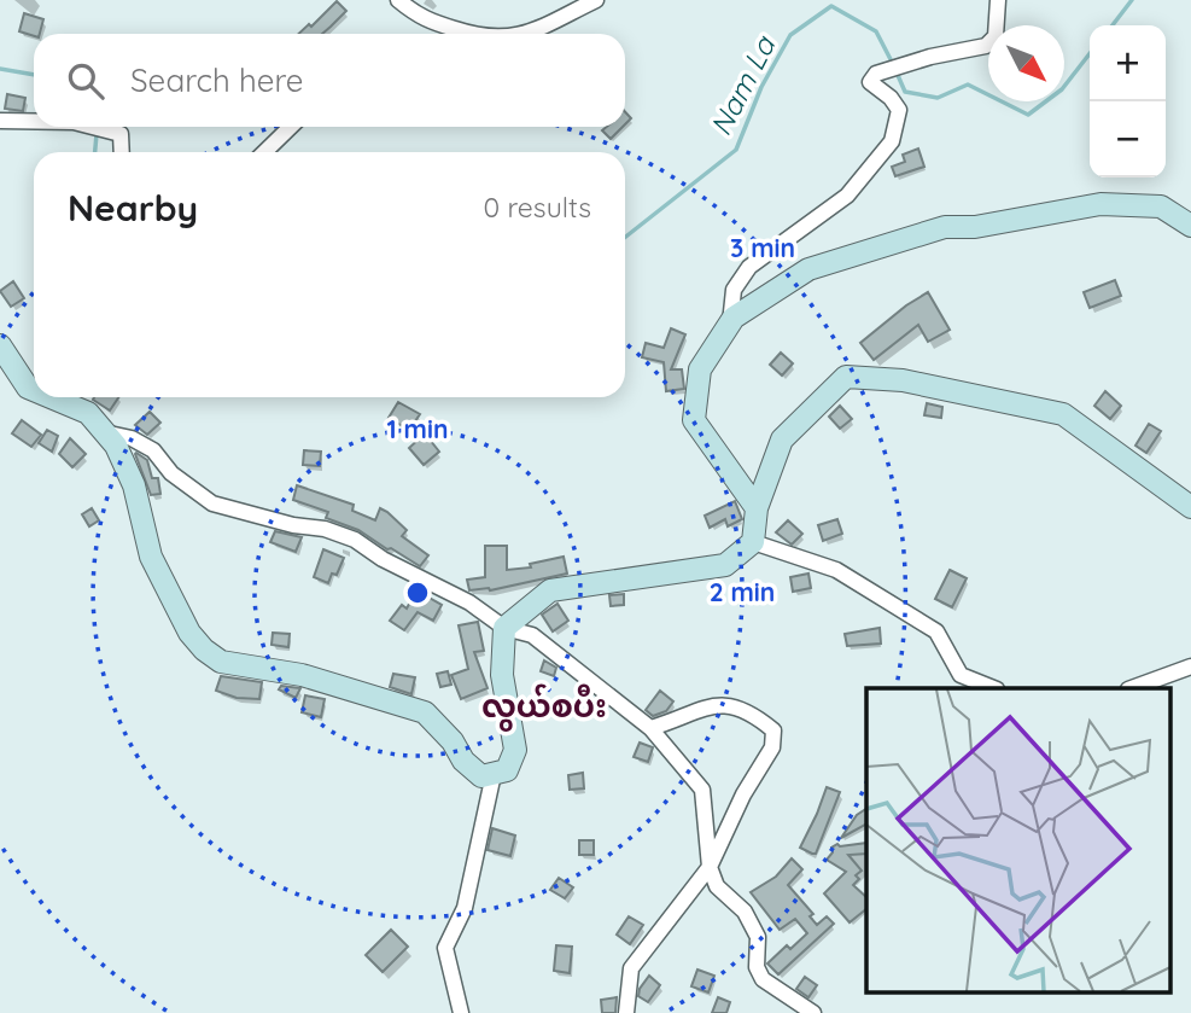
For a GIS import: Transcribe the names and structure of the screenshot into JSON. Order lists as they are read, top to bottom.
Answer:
{
  "districts": ["လွယ်စပီး"],
  "water": ["Nam La"],
  "north": "bottom right",
  "page": {
    "map_buttons": ["+", "−"],
    "search": "Search here",
    "heading": ["Nearby", "0 results"]
  },
  "rings": ["3 min", "1 min", "2 min"]
}
